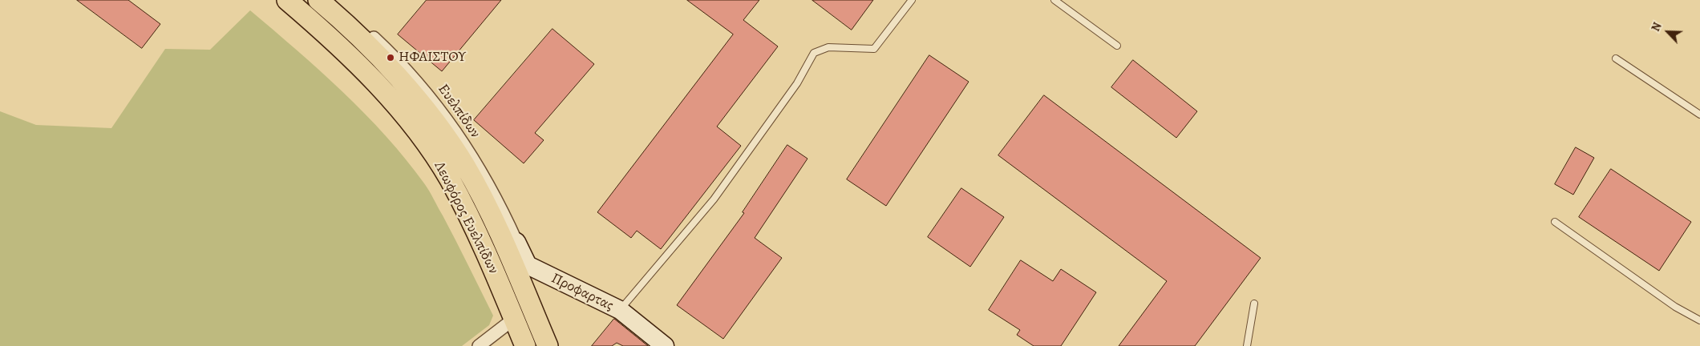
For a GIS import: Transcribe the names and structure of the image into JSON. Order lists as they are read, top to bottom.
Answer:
{
  "streets": {
    "main road": ["Λεωφόρος Ευελπίδων"],
    "street": ["Ευελπίδων", "Προφαρτας"]
  },
  "crossings": [
    ["Ευελπίδων", "Λεωφόρος Ευελπίδων"],
    ["Λεωφόρος Ευελπίδων", "Προφαρτας"]
  ],
  "places": ["ΗΦΑΙΣΤΟΥ"],
  "north": "top left"
}
